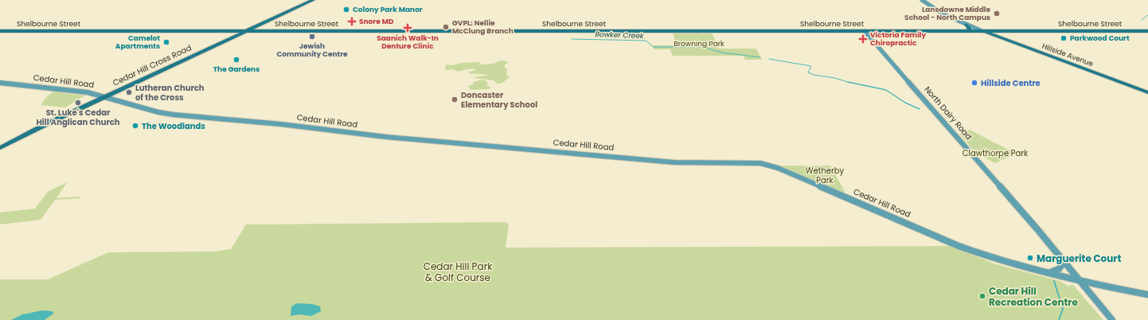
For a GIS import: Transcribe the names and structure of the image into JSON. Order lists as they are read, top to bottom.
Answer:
{
  "streets": {
    "main road": ["Shelbourne Street", "Hillside Avenue", "Cedar Hill Cross Road"],
    "street": ["Cedar Hill Road", "North Dairy Road"]
  },
  "crossings": [
    ["Shelbourne Street", "Hillside Avenue"],
    ["Shelbourne Street", "Cedar Hill Cross Road"],
    ["Shelbourne Street", "North Dairy Road"],
    ["Cedar Hill Cross Road", "Cedar Hill Road"],
    ["Cedar Hill Road", "North Dairy Road"]
  ],
  "water": ["Bowker Creek"],
  "parks": [
    "Browning Park",
    "Clawthorpe Park",
    "Wetherby Park",
    "Cedar Hill Park & Golf Course"
  ],
  "places": {
    "other": [
      "Colony Park Manor",
      "Lansdowne Middle School - North Campus",
      "GVPL: Nellie McClung Branch",
      "Jewish Community Centre",
      "Parkwood Court",
      "Camelot Apartments",
      "The Gardens",
      "Hillside Centre",
      "Lutheran Church of the Cross",
      "Doncaster Elementary School",
      "St. Luke's Cedar Hill Anglican Church",
      "The Woodlands",
      "Marguerite Court",
      "Cedar Hill Recreation Centre"
    ],
    "health": ["Snore MD", "Saanich Walk-In Denture Clinic", "Victoria Family Chiropractic"]
  }
}
